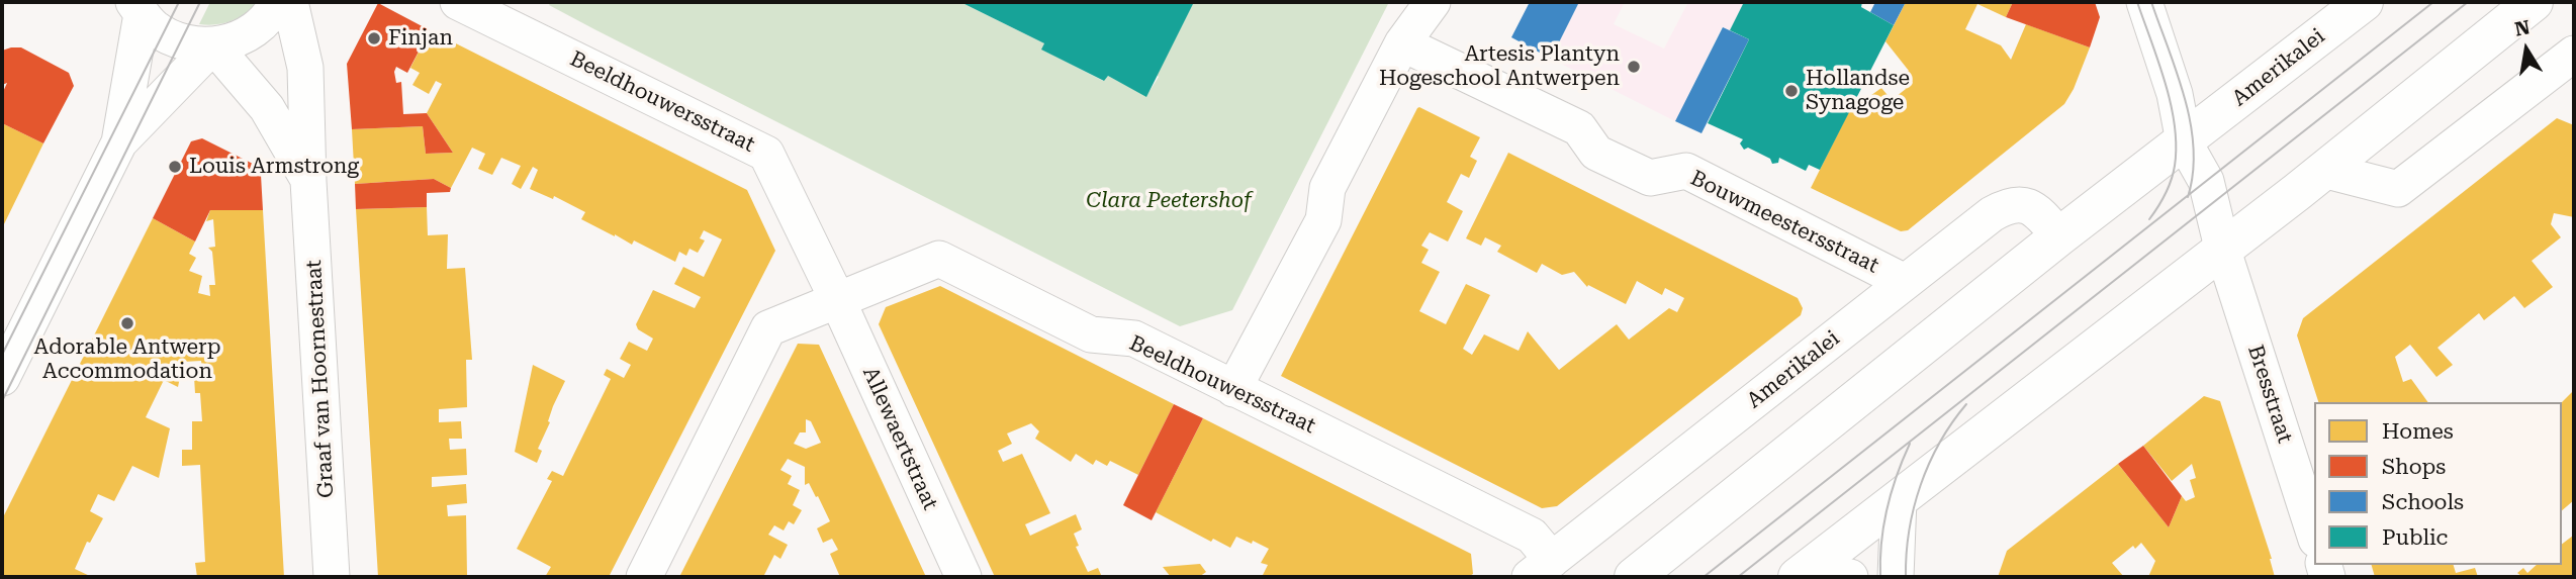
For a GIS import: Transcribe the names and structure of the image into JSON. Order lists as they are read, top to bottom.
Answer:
{
  "streets": {
    "main road": ["Amerikalei"],
    "street": [
      "Beeldhouwersstraat",
      "Bouwmeestersstraat",
      "Graaf van Hoornestraat",
      "Bresstraat",
      "Allewaertstraat"
    ]
  },
  "crossings": [
    ["Amerikalei", "Beeldhouwersstraat"],
    ["Amerikalei", "Bouwmeestersstraat"],
    ["Amerikalei", "Bresstraat"],
    ["Beeldhouwersstraat", "Allewaertstraat"]
  ],
  "parks": ["Clara Peetershof"],
  "places": [
    "Finjan",
    "Artesis Plantyn Hogeschool Antwerpen",
    "Hollandse Synagoge",
    "Louis Armstrong",
    "Adorable Antwerp Accommodation"
  ],
  "legend": [
    "Homes",
    "Shops",
    "Schools",
    "Public"
  ],
  "north": "top"
}
